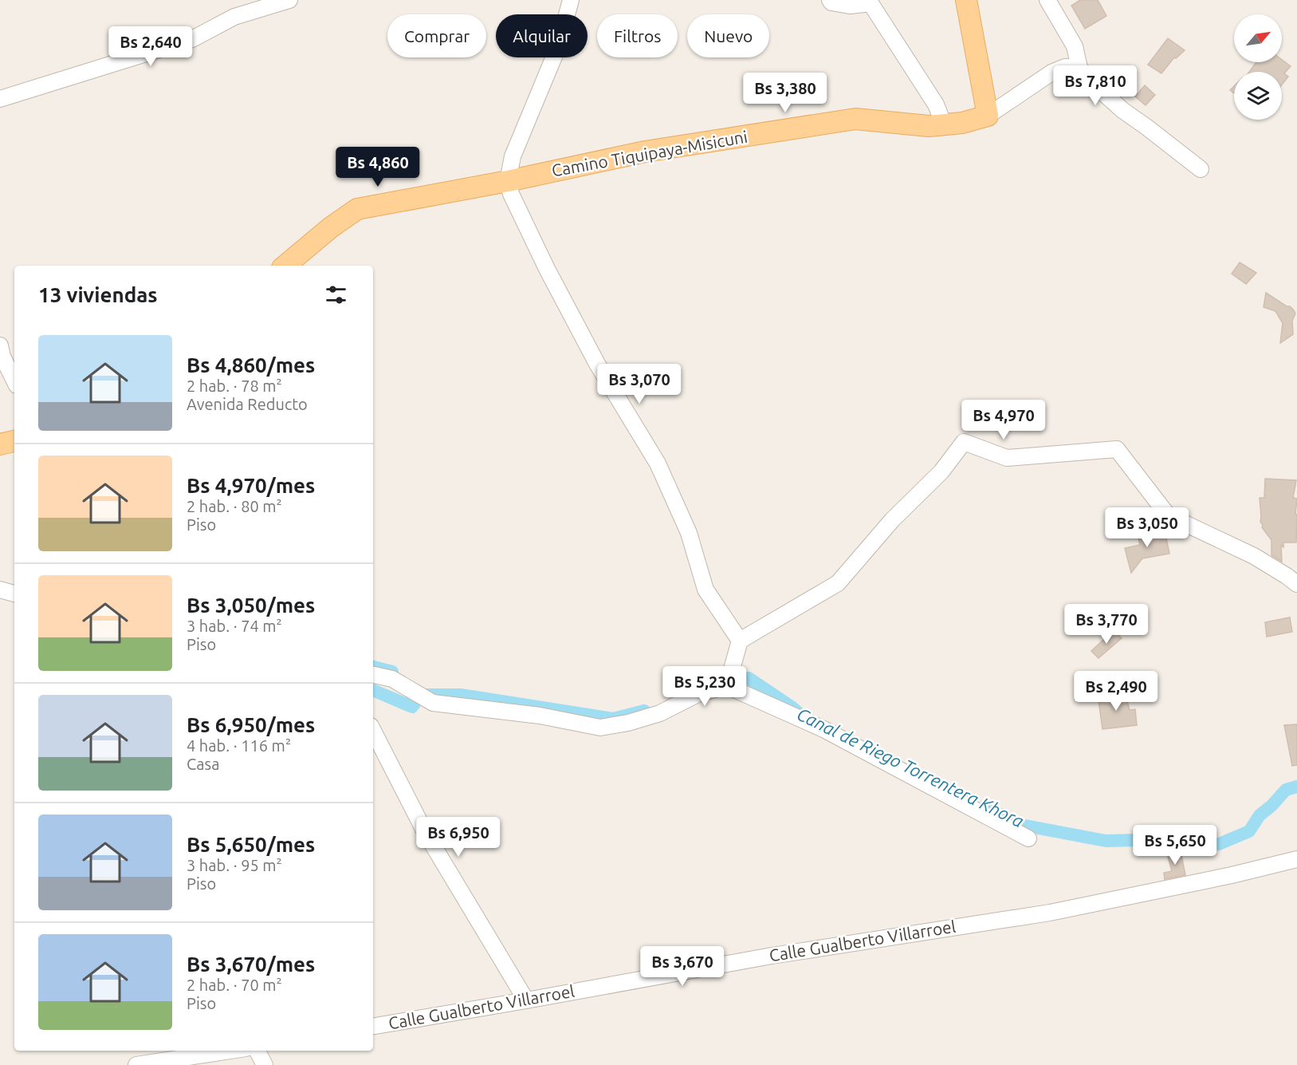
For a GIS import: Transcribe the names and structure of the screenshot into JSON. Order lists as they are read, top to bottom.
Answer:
{
  "streets": {
    "main road": ["Camino Tiquipaya-Misicuni"],
    "street": ["Calle Gualberto Villarroel"]
  },
  "water": ["Canal de Riego Torrentera Khora"],
  "north": "top right",
  "page": {
    "chip": [
      "Comprar",
      "Alquilar",
      "Filtros",
      "Nuevo"
    ],
    "price": [
      "Bs 2,640",
      "Bs 7,810",
      "Bs 3,380",
      "Bs 4,860",
      "Bs 3,070",
      "Bs 4,970",
      "Bs 3,050",
      "Bs 3,770",
      "Bs 5,230",
      "Bs 2,490",
      "Bs 6,950",
      "Bs 5,650",
      "Bs 3,670"
    ],
    "heading": "13 viviendas",
    "list": [
      {
        "name": "Bs 4,860/mes",
        "note": "2 hab. · 78 m² · Avenida Reducto"
      },
      {
        "name": "Bs 4,970/mes",
        "note": "2 hab. · 80 m² · Piso"
      },
      {
        "name": "Bs 3,050/mes",
        "note": "3 hab. · 74 m² · Piso"
      },
      {
        "name": "Bs 6,950/mes",
        "note": "4 hab. · 116 m² · Casa"
      },
      {
        "name": "Bs 5,650/mes",
        "note": "3 hab. · 95 m² · Piso"
      },
      {
        "name": "Bs 3,670/mes",
        "note": "2 hab. · 70 m² · Piso"
      }
    ]
  }
}
